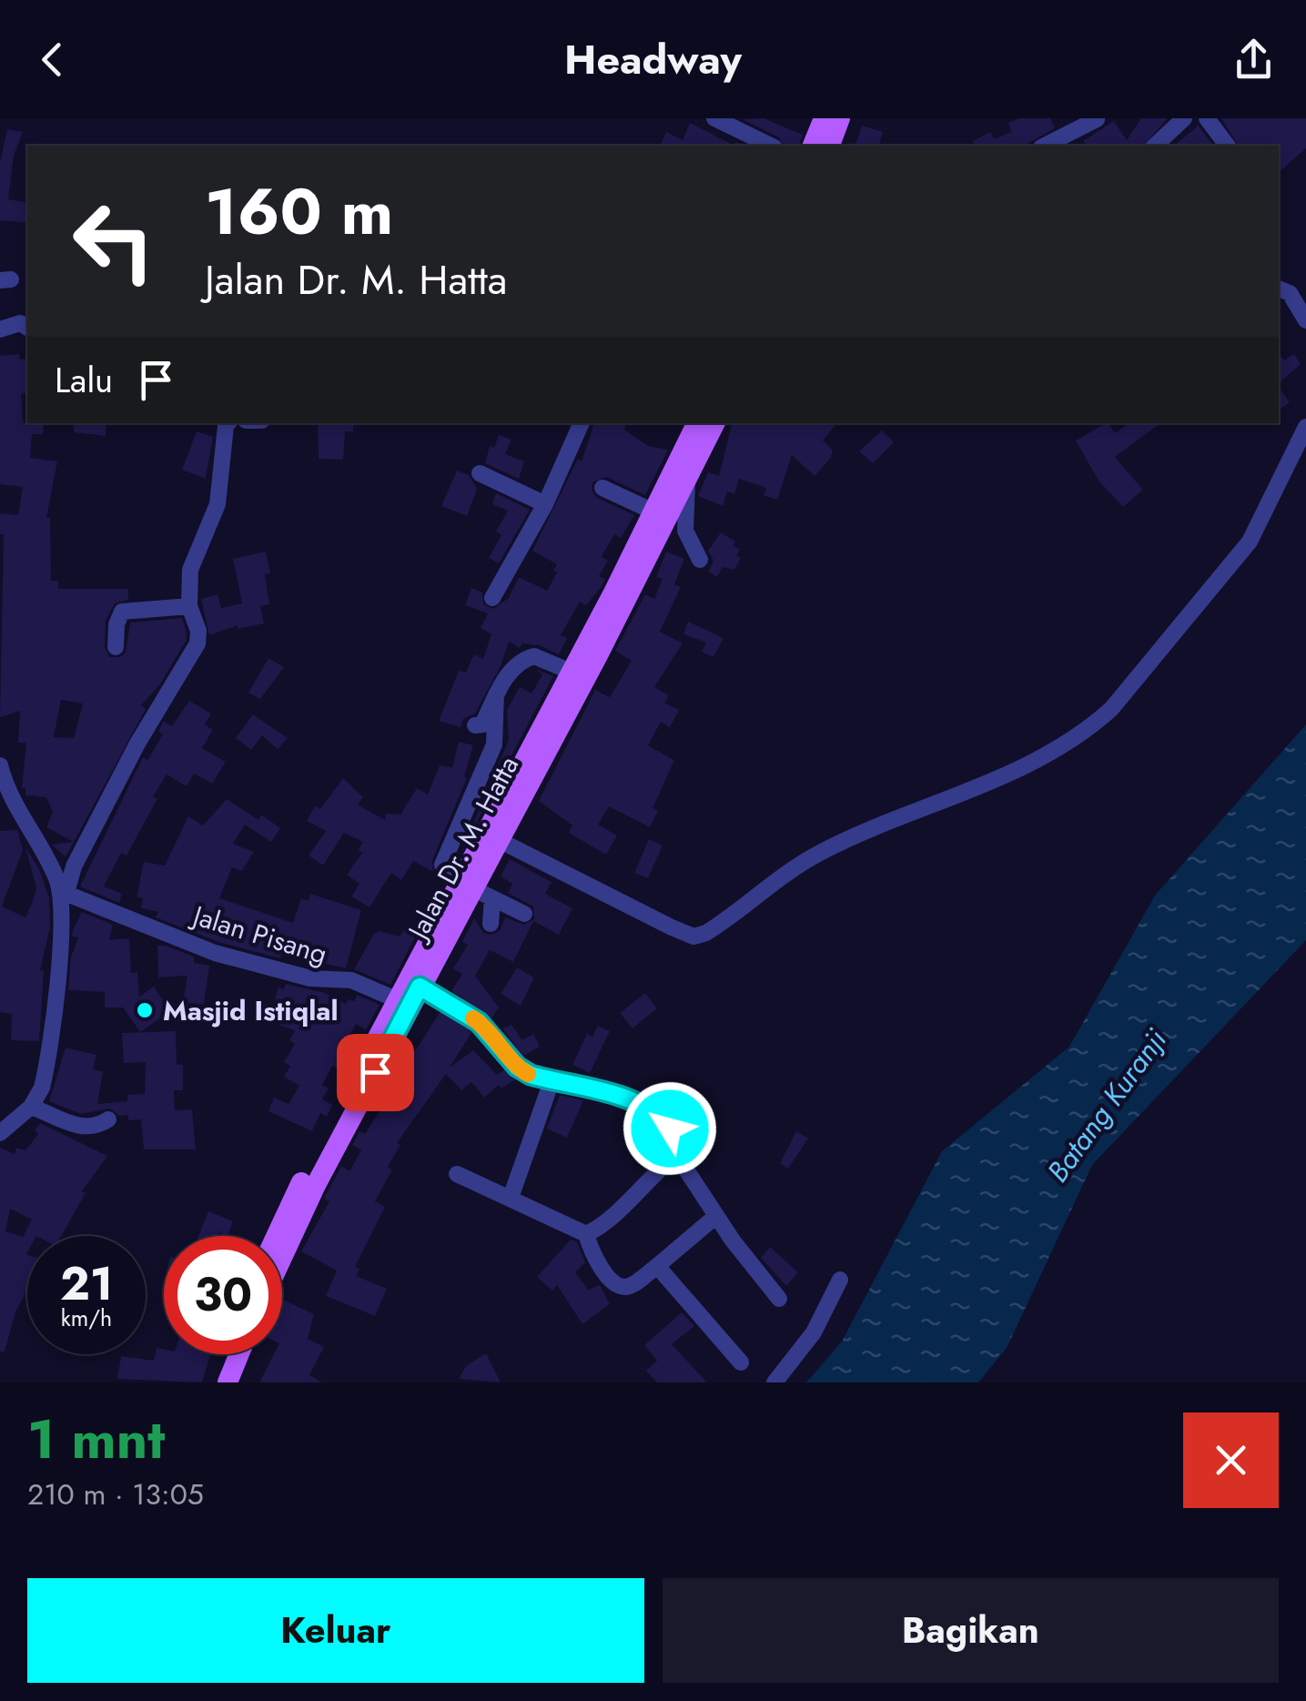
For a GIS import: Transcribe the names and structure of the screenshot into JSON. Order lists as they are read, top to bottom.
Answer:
{
  "streets": {
    "main road": ["Jalan Dr. M. Hatta"],
    "street": ["Jalan Pisang"]
  },
  "crossings": [
    ["Jalan Dr. M. Hatta", "Jalan Pisang"]
  ],
  "water": ["Batang Kuranji"],
  "places": ["Masjid Istiqlal"],
  "page": {
    "header": "Headway",
    "turn": ["160 m", "Jalan Dr. M. Hatta"],
    "then": "Lalu",
    "speed": "21 km/h",
    "limit": "30",
    "heading": ["1 mnt", "210 m · 13:05"],
    "buttons": ["Keluar", "Bagikan"]
  }
}
